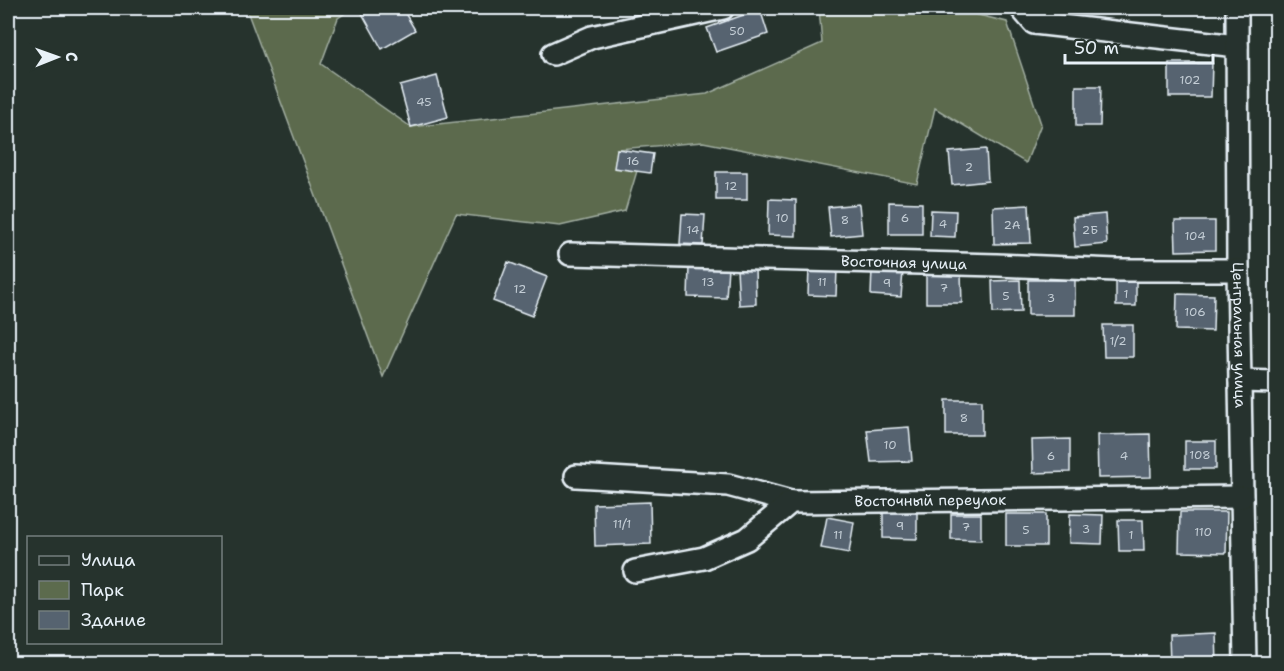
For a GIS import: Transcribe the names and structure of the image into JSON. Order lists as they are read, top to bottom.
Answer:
{
  "streets": {
    "street": ["Восточная улица", "Центральная улица", "Восточный переулок"]
  },
  "crossings": [
    ["Восточная улица", "Центральная улица"],
    ["Центральная улица", "Восточный переулок"]
  ],
  "house_numbers": [
    "50",
    "102",
    "45",
    "16",
    "2",
    "12",
    "10",
    "6",
    "8",
    "4",
    "2А",
    "14",
    "2Б",
    "104",
    "13",
    "11",
    "9",
    "7",
    "12",
    "1",
    "5",
    "3",
    "106",
    "1/2",
    "8",
    "10",
    "108",
    "6",
    "4",
    "11/1",
    "9",
    "7",
    "3",
    "5",
    "110",
    "11",
    "1"
  ],
  "legend": ["Улица", "Парк", "Здание"],
  "scale_bar": "50 m",
  "north": "right"
}
